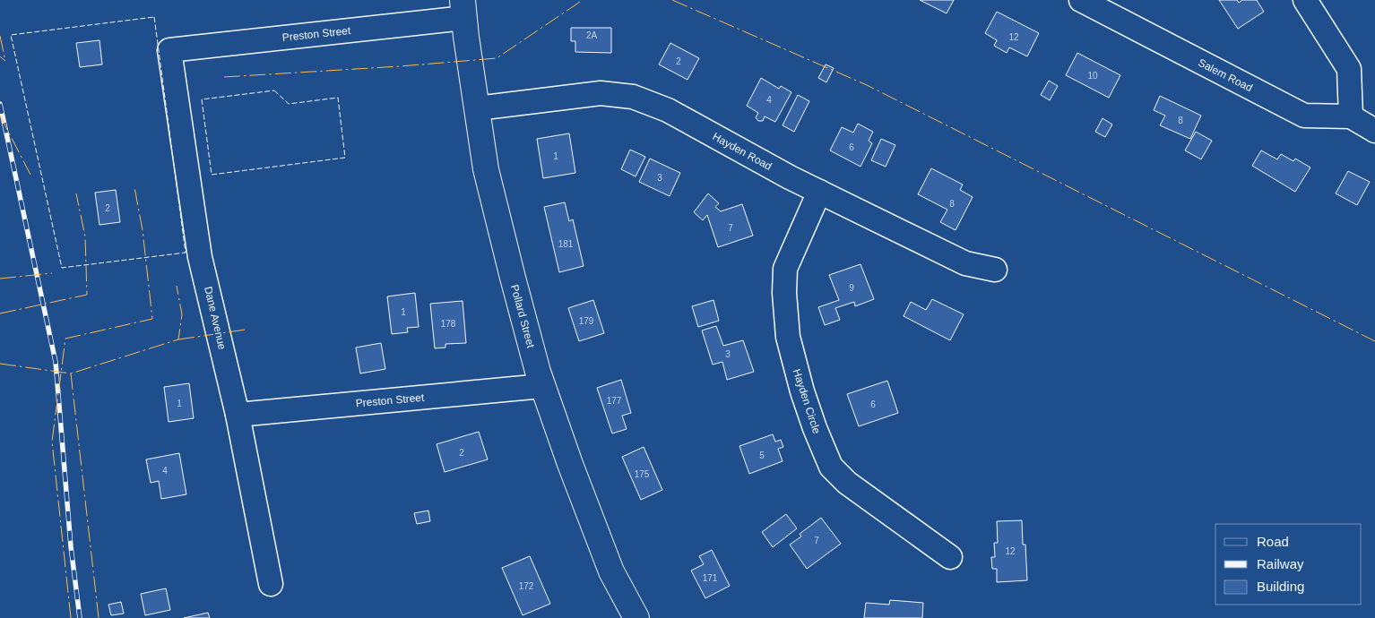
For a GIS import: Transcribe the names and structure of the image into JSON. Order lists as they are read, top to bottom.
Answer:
{
  "streets": {
    "main road": ["Pollard Street"],
    "street": [
      "Preston Street",
      "Salem Road",
      "Hayden Road",
      "Dane Avenue",
      "Hayden Circle"
    ]
  },
  "crossings": [
    ["Preston Street", "Pollard Street"],
    ["Preston Street", "Dane Avenue"],
    ["Hayden Road", "Pollard Street"],
    ["Hayden Road", "Hayden Circle"]
  ],
  "house_numbers": [
    "2A",
    "12",
    "2",
    "10",
    "4",
    "8",
    "6",
    "1",
    "3",
    "8",
    "2",
    "7",
    "181",
    "9",
    "1",
    "179",
    "178",
    "3",
    "177",
    "1",
    "6",
    "2",
    "5",
    "4",
    "175",
    "7",
    "12",
    "171",
    "172"
  ],
  "legend": ["Road", "Railway", "Building"]
}
